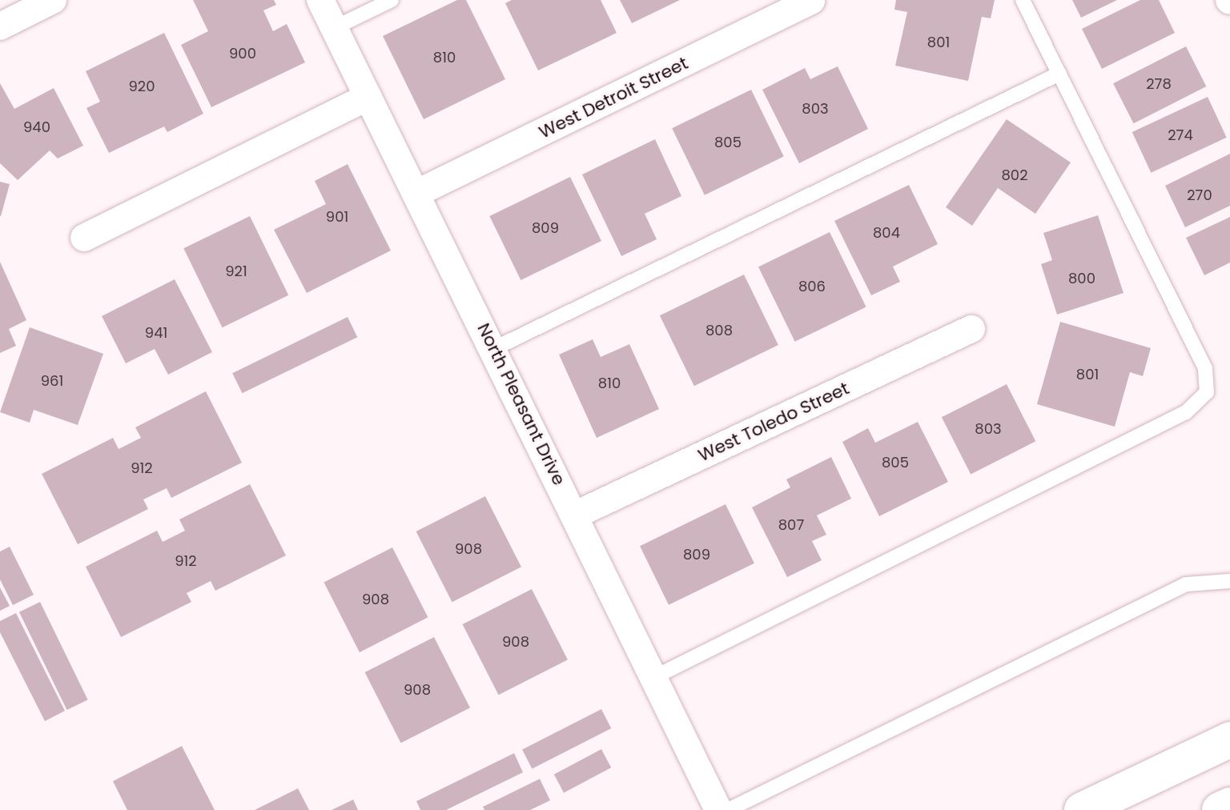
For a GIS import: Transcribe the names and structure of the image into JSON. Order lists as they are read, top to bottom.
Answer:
{
  "streets": {
    "street": ["West Detroit Street", "North Pleasant Drive", "West Toledo Street"]
  },
  "crossings": [
    ["West Detroit Street", "North Pleasant Drive"],
    ["North Pleasant Drive", "West Toledo Street"]
  ],
  "house_numbers": [
    "801",
    "900",
    "810",
    "278",
    "920",
    "803",
    "940",
    "274",
    "805",
    "802",
    "270",
    "901",
    "809",
    "804",
    "921",
    "800",
    "806",
    "808",
    "941",
    "801",
    "961",
    "810",
    "803",
    "805",
    "912",
    "807",
    "908",
    "809",
    "912",
    "908",
    "908",
    "908"
  ]
}
